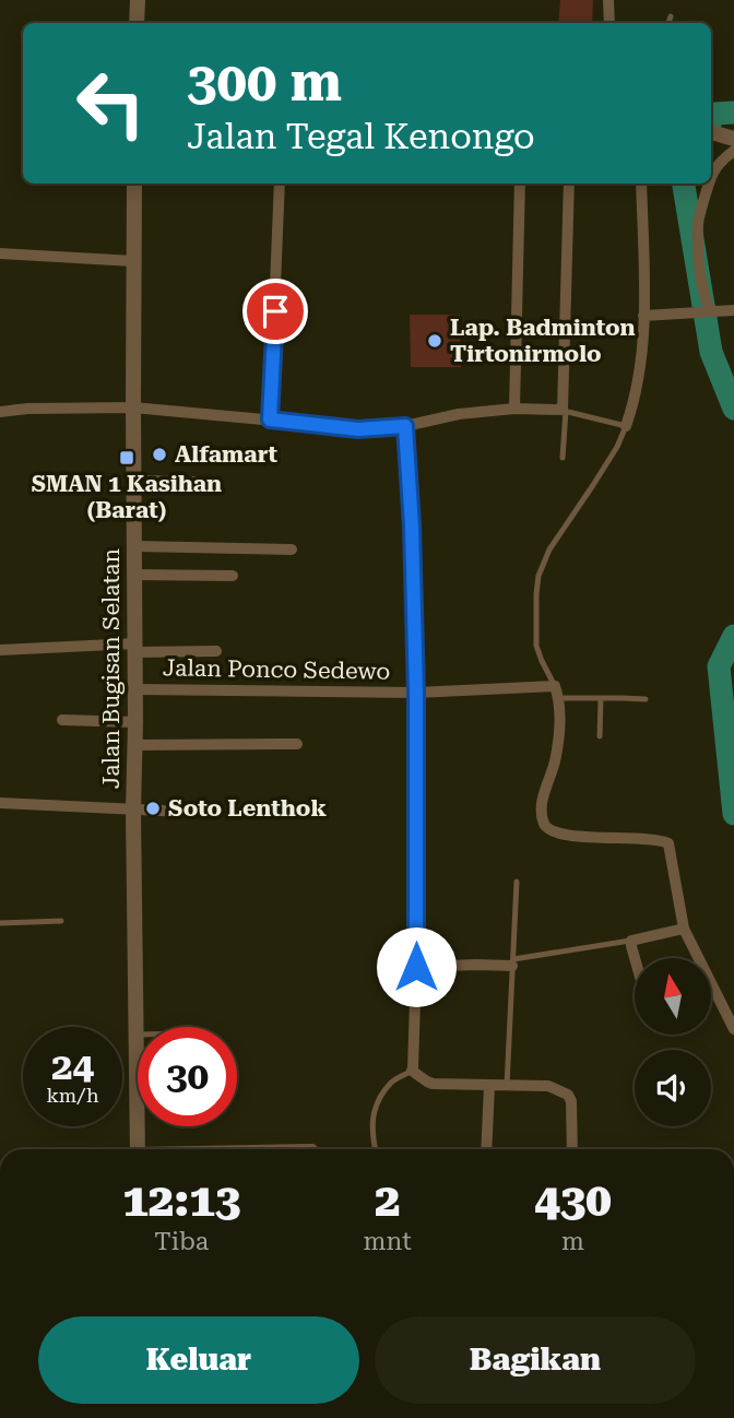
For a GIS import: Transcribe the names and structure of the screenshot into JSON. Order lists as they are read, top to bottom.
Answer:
{
  "streets": {
    "street": ["Jalan Bugisan Selatan", "Jalan Ponco Sedewo"]
  },
  "crossings": [
    ["Jalan Bugisan Selatan", "Jalan Ponco Sedewo"]
  ],
  "places": {
    "other": ["Lap. Badminton Tirtonirmolo", "Alfamart", "Soto Lenthok"],
    "transit": ["SMAN 1 Kasihan (Barat)"]
  },
  "north": "top",
  "page": {
    "turn": ["300 m", "Jalan Tegal Kenongo"],
    "speed": "24 km/h",
    "limit": "30",
    "eta": [
      "12:13",
      "Tiba",
      "2",
      "mnt",
      "430",
      "m"
    ],
    "buttons": ["Keluar", "Bagikan"]
  }
}
